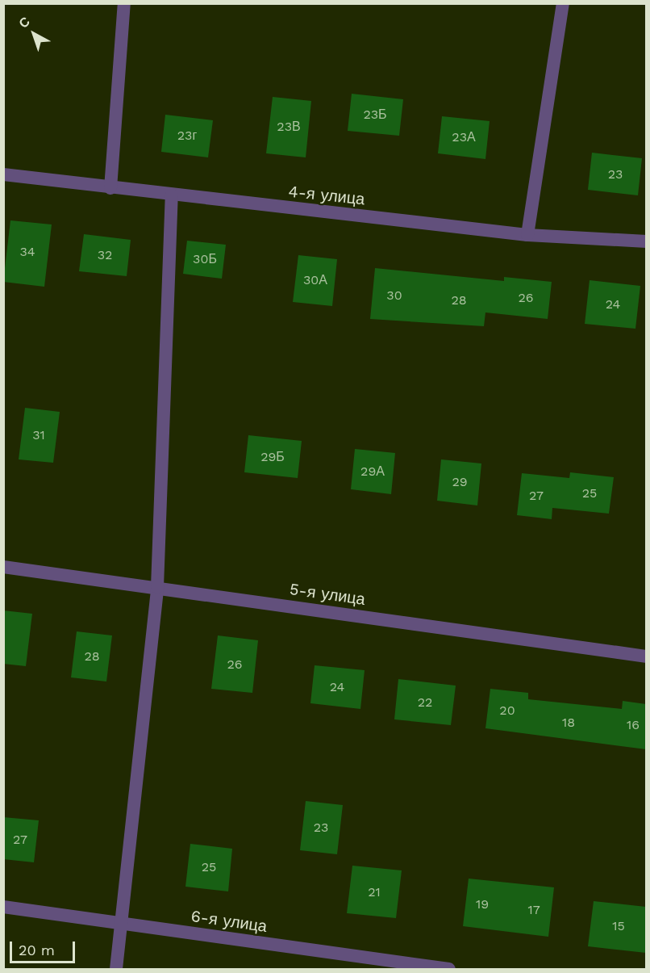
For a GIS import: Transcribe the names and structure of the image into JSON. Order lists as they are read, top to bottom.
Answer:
{
  "streets": {
    "street": ["4-я улица", "5-я улица", "6-я улица"]
  },
  "house_numbers": [
    "23Б",
    "23В",
    "23г",
    "23А",
    "23",
    "34",
    "32",
    "30Б",
    "30А",
    "30",
    "26",
    "28",
    "24",
    "31",
    "29Б",
    "29А",
    "29",
    "25",
    "27",
    "28",
    "26",
    "24",
    "22",
    "20",
    "18",
    "16",
    "23",
    "27",
    "25",
    "21",
    "19",
    "17",
    "15"
  ],
  "scale_bar": "20 m",
  "north": "top left"
}
